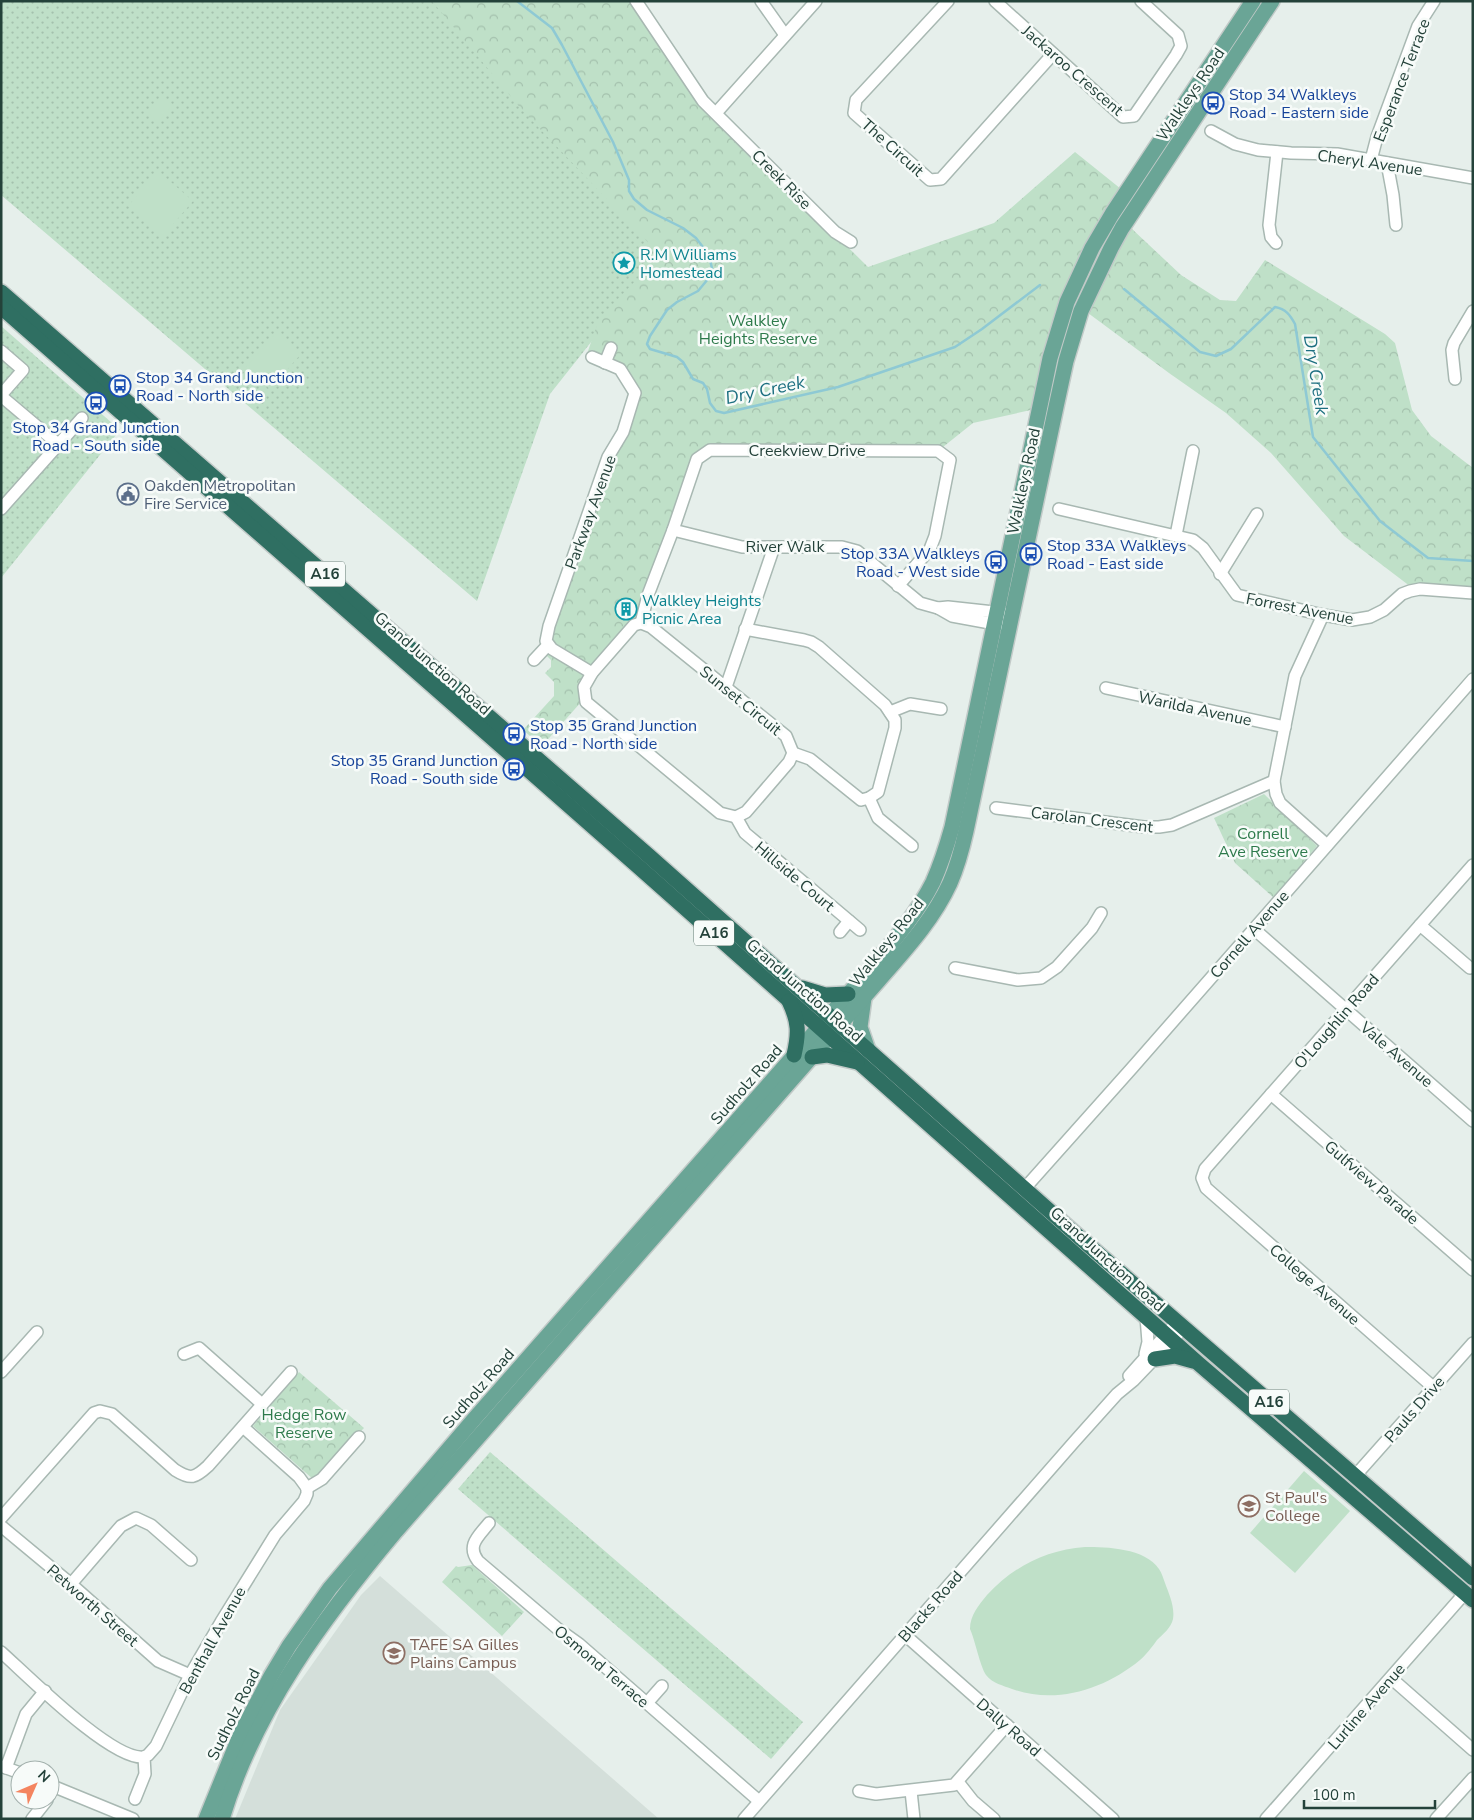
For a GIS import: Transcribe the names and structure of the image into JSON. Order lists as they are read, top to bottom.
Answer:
{
  "streets": {
    "highway": ["A16", "Grand Junction Road"],
    "main road": ["Walkleys Road", "Sudholz Road"],
    "street": [
      "Jackaroo Crescent",
      "Esperance Terrace",
      "The Circuit",
      "Cheryl Avenue",
      "Creek Rise",
      "Creekview Drive",
      "Parkway Avenue",
      "River Walk",
      "Forrest Avenue",
      "Sunset Circuit",
      "Warilda Avenue",
      "Carolan Crescent",
      "Hillside Court",
      "Cornell Avenue",
      "O'Loughlin Road",
      "Vale Avenue",
      "Gulfview Parade",
      "College Avenue",
      "Pauls Drive",
      "Petworth Street",
      "Blacks Road",
      "Benthall Avenue",
      "Osmond Terrace",
      "Lurline Avenue",
      "Dally Road"
    ]
  },
  "crossings": [
    ["Jackaroo Crescent", "The Circuit"],
    ["Esperance Terrace", "Cheryl Avenue"],
    ["Walkleys Road", "River Walk"],
    ["Walkleys Road", "Grand Junction Road"],
    ["Walkleys Road", "Sudholz Road"],
    ["Creekview Drive", "River Walk"],
    ["Creekview Drive", "Sunset Circuit"],
    ["Grand Junction Road", "Cornell Avenue"],
    ["Grand Junction Road", "Sudholz Road"],
    ["Grand Junction Road", "Pauls Drive"],
    ["Grand Junction Road", "Blacks Road"],
    ["Grand Junction Road", "Lurline Avenue"],
    ["Sunset Circuit", "Hillside Court"],
    ["Cornell Avenue", "Vale Avenue"],
    ["O'Loughlin Road", "Vale Avenue"],
    ["O'Loughlin Road", "Gulfview Parade"],
    ["O'Loughlin Road", "College Avenue"],
    ["College Avenue", "Pauls Drive"],
    ["Petworth Street", "Benthall Avenue"],
    ["Blacks Road", "Osmond Terrace"],
    ["Blacks Road", "Dally Road"]
  ],
  "water": ["Dry Creek"],
  "parks": ["Walkley Heights Reserve", "Cornell Ave Reserve", "Hedge Row Reserve"],
  "places": {
    "bus stop": [
      "Stop 34 Walkleys Road - Eastern side",
      "Stop 34 Grand Junction Road - North side",
      "Stop 34 Grand Junction Road - South side",
      "Stop 33A Walkleys Road - East side",
      "Stop 33A Walkleys Road - West side",
      "Stop 35 Grand Junction Road - North side",
      "Stop 35 Grand Junction Road - South side"
    ],
    "place": ["R.M Williams Homestead"],
    "public building": ["Oakden Metropolitan Fire Service"],
    "building": ["Walkley Heights Picnic Area"],
    "school or university": ["St Paul's College", "TAFE SA Gilles Plains Campus"]
  },
  "scale_bar": "100 m",
  "north": "top right"
}
